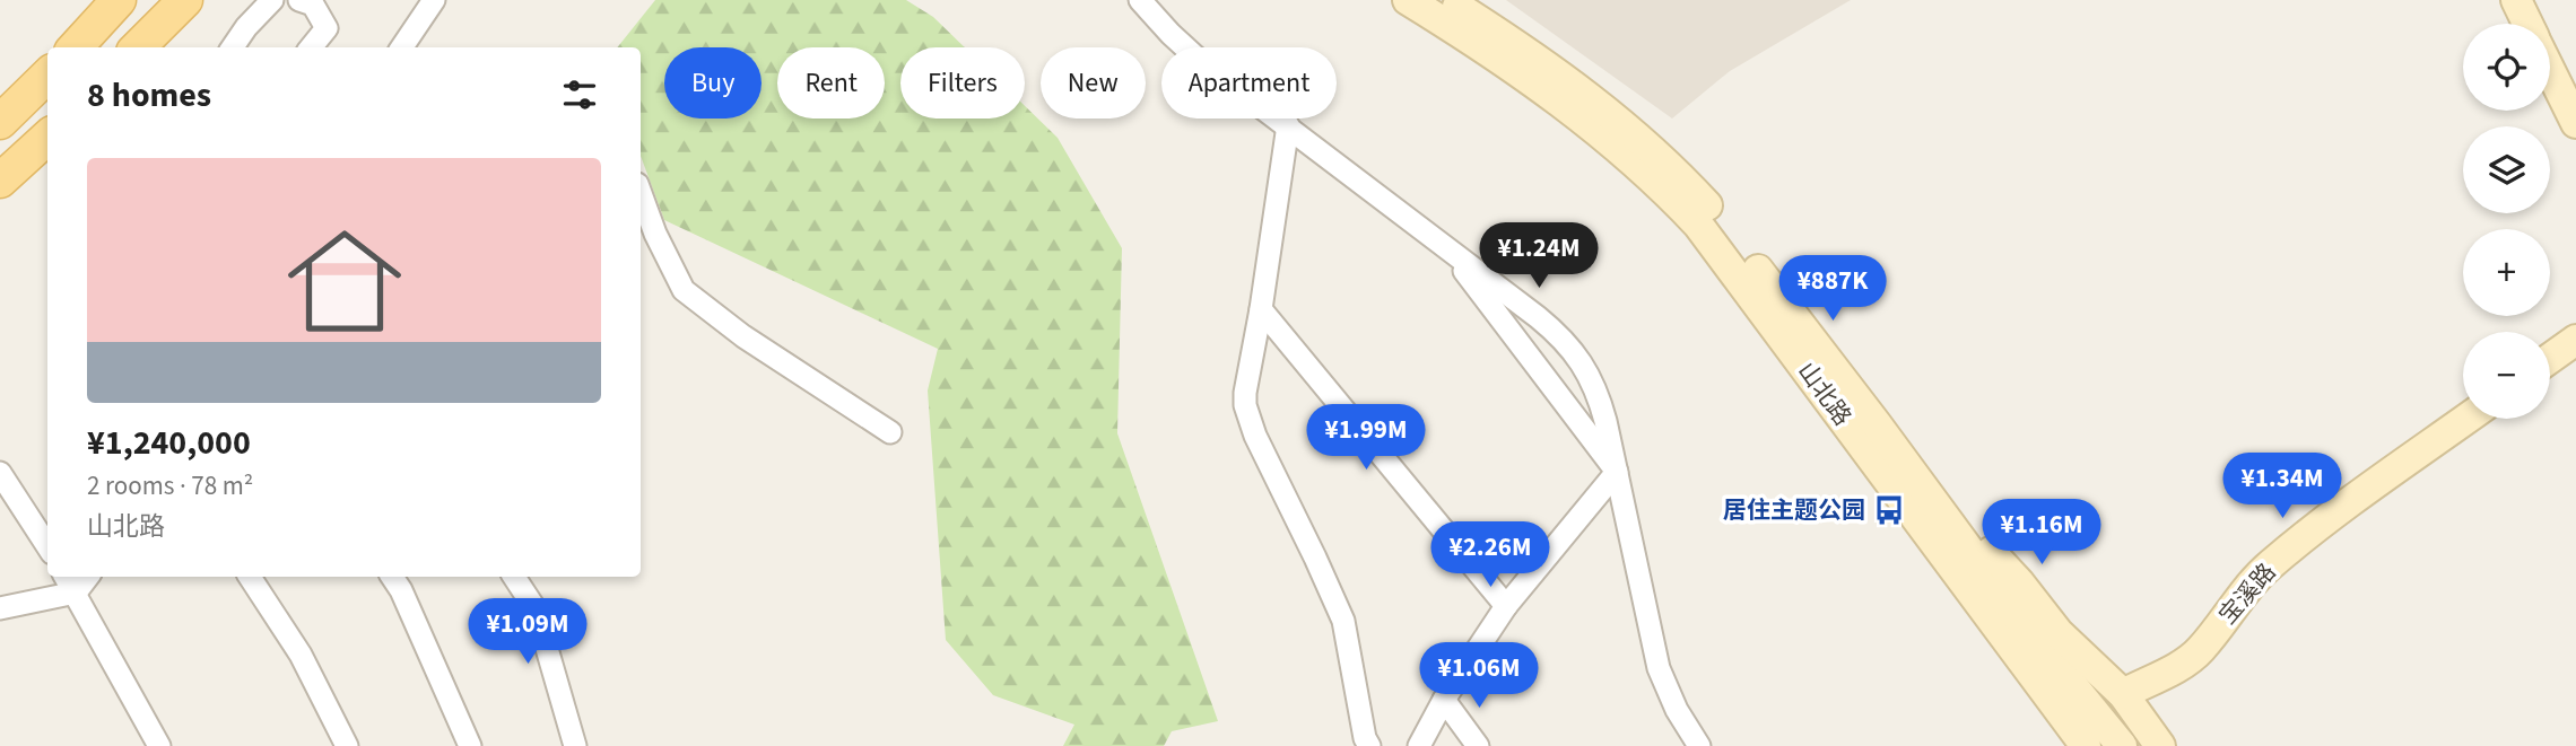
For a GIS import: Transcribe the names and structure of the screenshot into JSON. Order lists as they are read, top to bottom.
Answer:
{
  "streets": {
    "main road": ["山北路", "宝溪路"]
  },
  "places": {
    "bus stop": ["居住主题公园"]
  },
  "page": {
    "map_buttons": ["+", "−"],
    "chip": [
      "Buy",
      "Rent",
      "Filters",
      "New",
      "Apartment"
    ],
    "heading": "8 homes",
    "list": [
      {
        "name": "¥1,240,000",
        "note": "2 rooms · 78 m² · 山北路"
      }
    ],
    "price": [
      "¥1.24M",
      "¥887K",
      "¥1.99M",
      "¥1.34M",
      "¥1.16M",
      "¥2.26M",
      "¥1.09M",
      "¥1.06M"
    ]
  }
}
